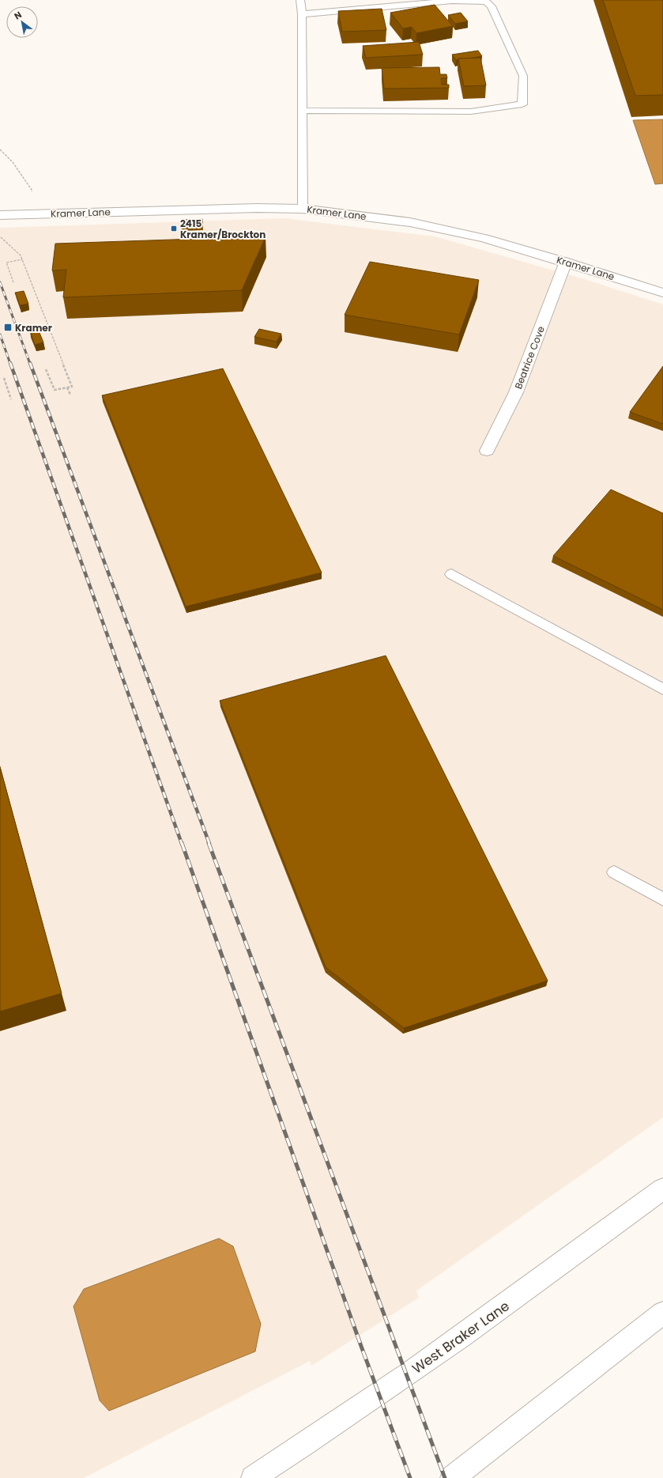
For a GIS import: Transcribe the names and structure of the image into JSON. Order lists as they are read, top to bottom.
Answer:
{
  "streets": {
    "street": ["Kramer Lane", "Beatrice Cove", "West Braker Lane"]
  },
  "crossings": [
    ["Kramer Lane", "Beatrice Cove"]
  ],
  "places": {
    "transit": ["2415 Kramer/Brockton", "Kramer"]
  },
  "north": "top left"
}
